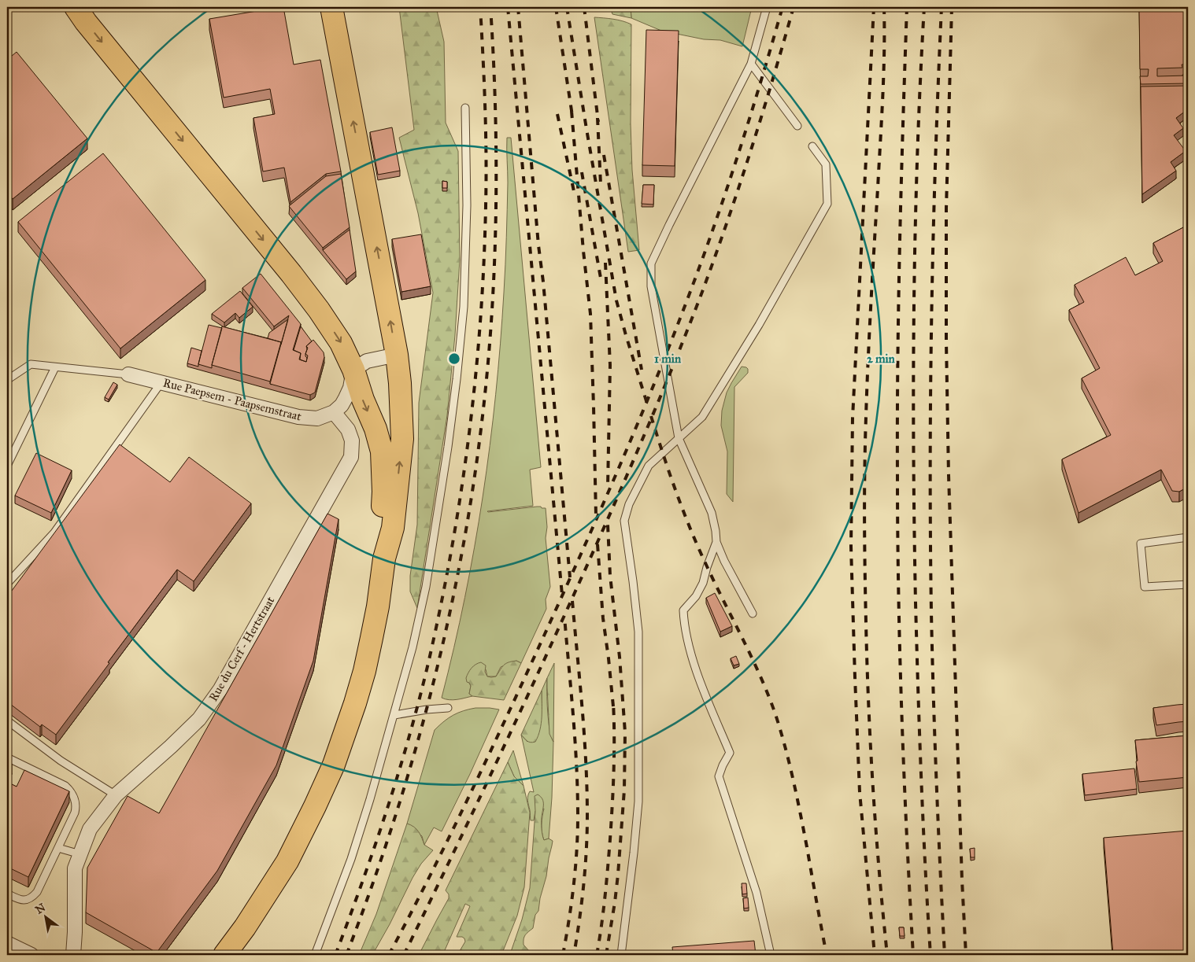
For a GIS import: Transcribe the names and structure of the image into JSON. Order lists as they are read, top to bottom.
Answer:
{
  "streets": {
    "street": ["Rue Paepsem - Paapsemstraat", "Rue du Cerf - Hertstraat"]
  },
  "crossings": [
    ["Rue Paepsem - Paapsemstraat", "Rue du Cerf - Hertstraat"]
  ],
  "north": "top left",
  "rings": ["1 min", "2 min"]
}
